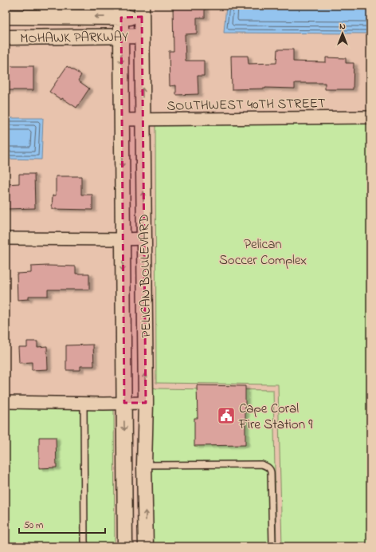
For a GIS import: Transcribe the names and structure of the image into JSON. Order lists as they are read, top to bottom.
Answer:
{
  "streets": {
    "street": ["MOHAWK PARKWAY", "SOUTHWEST 40TH STREET", "PELICAN BOULEVARD"]
  },
  "crossings": [
    ["MOHAWK PARKWAY", "PELICAN BOULEVARD"],
    ["SOUTHWEST 40TH STREET", "PELICAN BOULEVARD"]
  ],
  "parks": ["Pelican Soccer Complex"],
  "places": {
    "public building": ["Cape Coral Fire Station 9"]
  },
  "scale_bar": "50 m",
  "north": "top"
}
